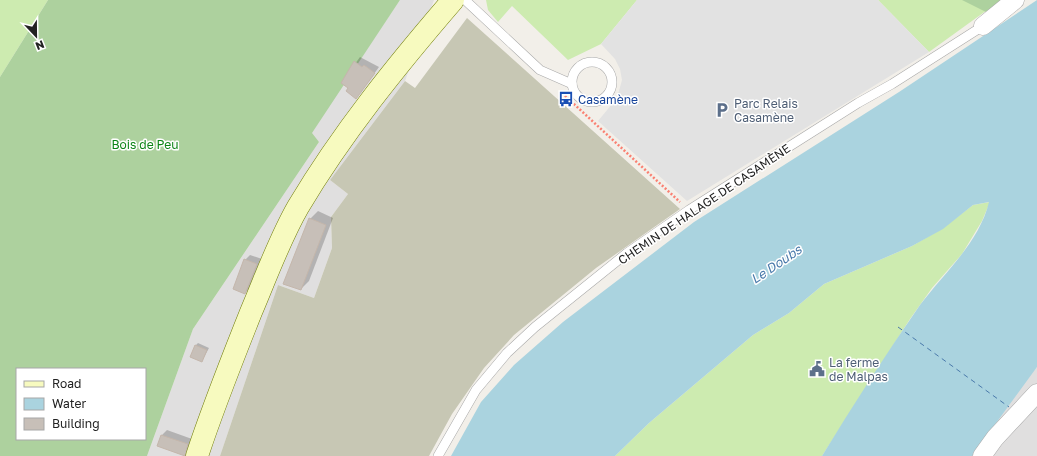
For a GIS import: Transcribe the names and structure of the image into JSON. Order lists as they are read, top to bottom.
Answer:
{
  "streets": {
    "street": ["CHEMIN DE HALAGE DE CASAMÈNE"]
  },
  "water": ["Le Doubs"],
  "parks": ["Bois de Peu"],
  "places": {
    "bus stop": ["Casamène"],
    "parking": ["Parc Relais Casamène"],
    "public building": ["La ferme de Malpas"]
  },
  "legend": ["Road", "Water", "Building"],
  "north": "bottom"
}
